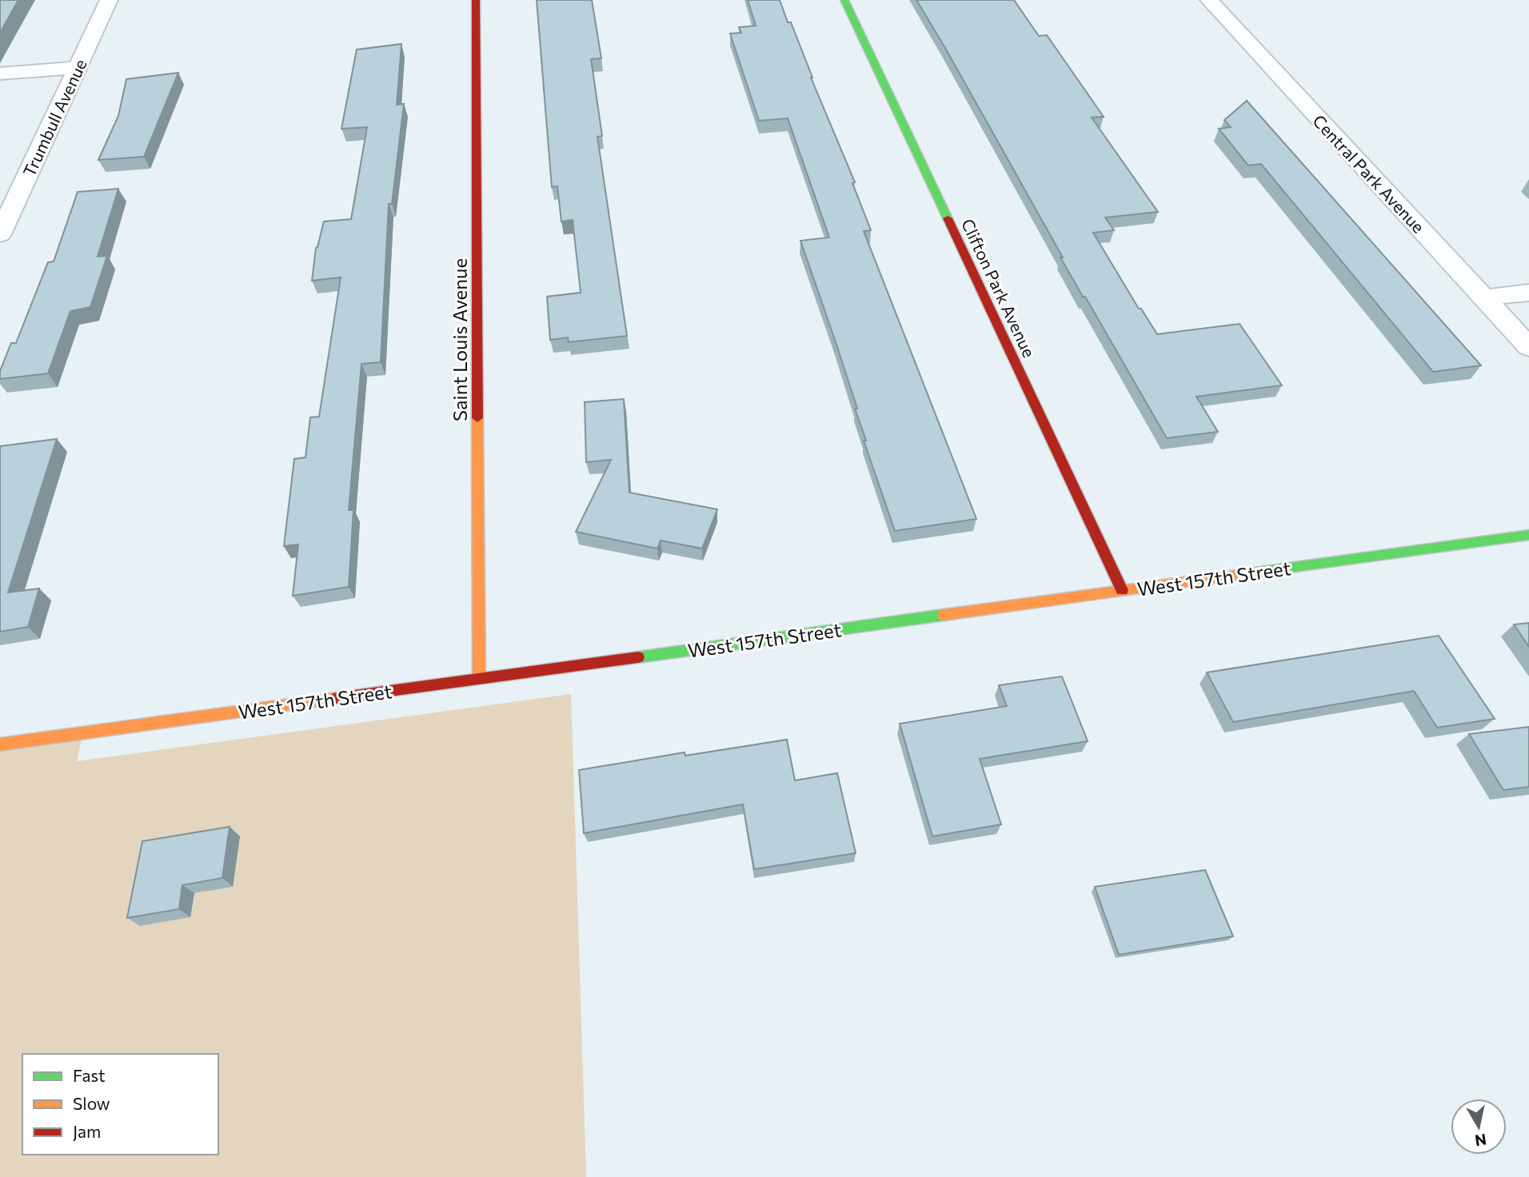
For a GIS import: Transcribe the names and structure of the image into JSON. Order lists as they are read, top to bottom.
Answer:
{
  "streets": {
    "street": [
      "Trumbull Avenue",
      "Central Park Avenue",
      "Clifton Park Avenue",
      "Saint Louis Avenue",
      "West 157th Street"
    ]
  },
  "crossings": [
    ["Clifton Park Avenue", "West 157th Street"],
    ["Saint Louis Avenue", "West 157th Street"]
  ],
  "legend": ["Fast", "Slow", "Jam"],
  "north": "bottom"
}
